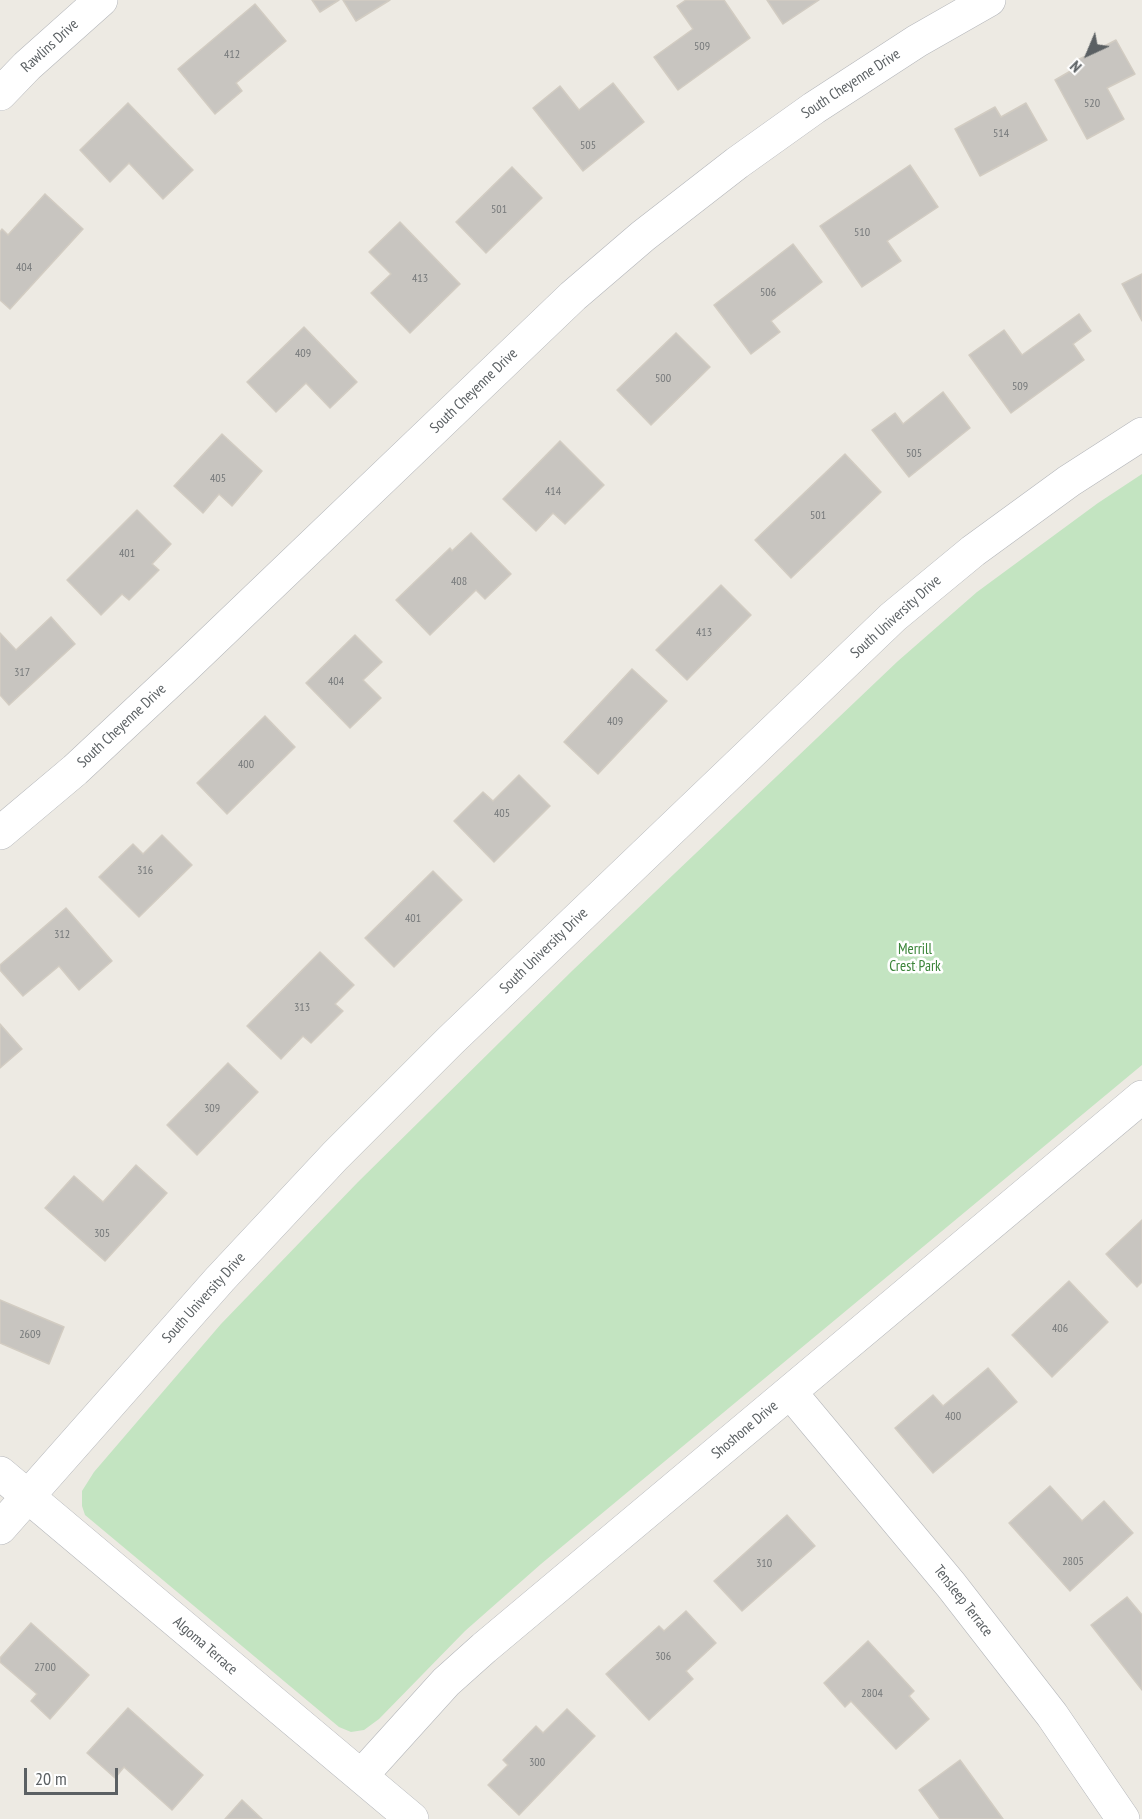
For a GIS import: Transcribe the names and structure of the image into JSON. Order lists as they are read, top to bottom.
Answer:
{
  "streets": {
    "street": [
      "Rawlins Drive",
      "South Cheyenne Drive",
      "South University Drive",
      "Shoshone Drive",
      "Tensleep Terrace",
      "Algoma Terrace"
    ]
  },
  "crossings": [
    ["South University Drive", "Algoma Terrace"],
    ["Shoshone Drive", "Tensleep Terrace"],
    ["Shoshone Drive", "Algoma Terrace"]
  ],
  "parks": ["Merrill Crest Park"],
  "house_numbers": [
    "509",
    "412",
    "520",
    "514",
    "505",
    "501",
    "510",
    "404",
    "413",
    "506",
    "409",
    "500",
    "509",
    "505",
    "405",
    "414",
    "501",
    "401",
    "408",
    "413",
    "317",
    "404",
    "409",
    "400",
    "405",
    "316",
    "401",
    "312",
    "313",
    "309",
    "305",
    "406",
    "2609",
    "400",
    "2805",
    "310",
    "306",
    "2700",
    "2804",
    "300"
  ],
  "scale_bar": "20 m",
  "north": "bottom left"
}
